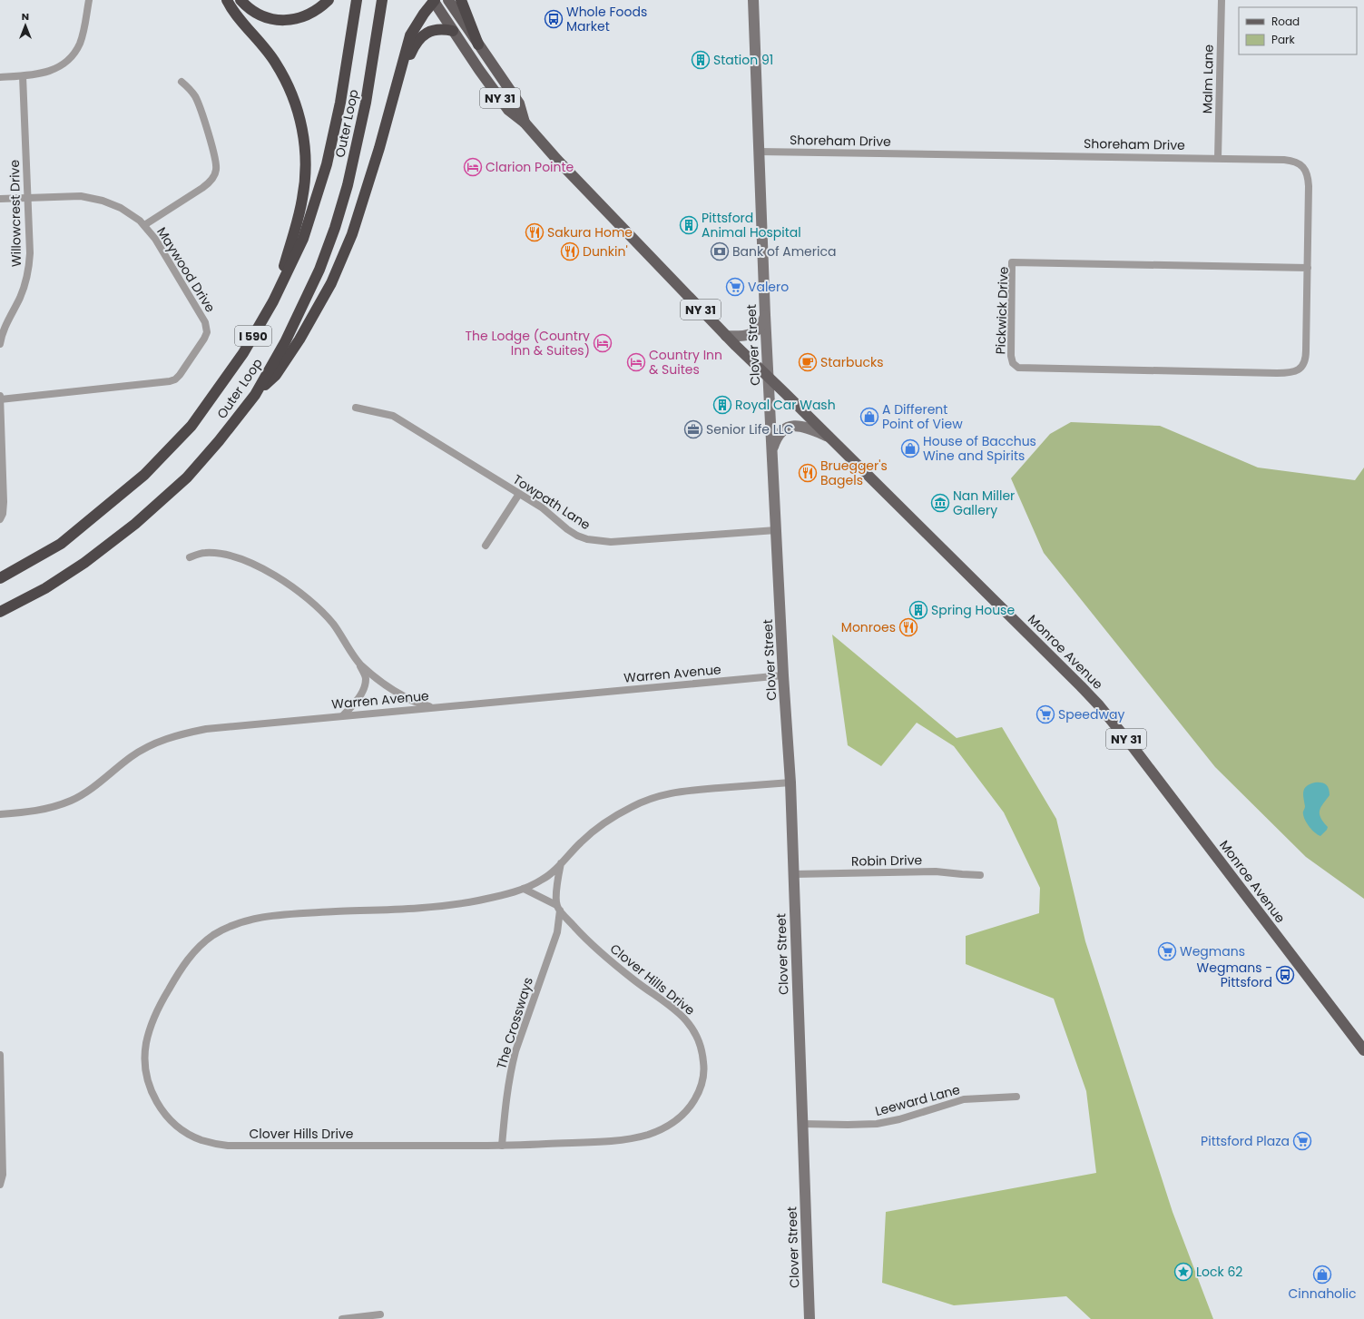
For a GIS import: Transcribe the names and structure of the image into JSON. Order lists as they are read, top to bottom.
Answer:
{
  "streets": {
    "highway": ["Outer Loop", "I 590"],
    "main road": ["NY 31", "Clover Street", "Monroe Avenue"],
    "street": [
      "Malm Lane",
      "Shoreham Drive",
      "Willowcrest Drive",
      "Maywood Drive",
      "Pickwick Drive",
      "Towpath Lane",
      "Warren Avenue",
      "Robin Drive",
      "Clover Hills Drive",
      "The Crossways",
      "Leeward Lane"
    ]
  },
  "crossings": [
    ["Malm Lane", "Shoreham Drive"],
    ["Shoreham Drive", "Pickwick Drive"],
    ["Shoreham Drive", "Clover Street"],
    ["Willowcrest Drive", "Maywood Drive"],
    ["Clover Street", "Towpath Lane"],
    ["Clover Street", "Monroe Avenue"],
    ["Clover Street", "Warren Avenue"],
    ["Clover Street", "Robin Drive"],
    ["Clover Street", "Clover Hills Drive"],
    ["Clover Street", "Leeward Lane"],
    ["Clover Hills Drive", "The Crossways"]
  ],
  "places": {
    "bus stop": ["Whole Foods Market", "Wegmans - Pittsford"],
    "building": [
      "Station 91",
      "Pittsford Animal Hospital",
      "Royal Car Wash",
      "Spring House"
    ],
    "hotel": ["Clarion Pointe", "The Lodge (Country Inn & Suites)", "Country Inn & Suites"],
    "restaurant": [
      "Sakura Home",
      "Dunkin'",
      "Bruegger's Bagels",
      "Monroes"
    ],
    "bank": ["Bank of America"],
    "supermarket": [
      "Valero",
      "Speedway",
      "Wegmans",
      "Pittsford Plaza"
    ],
    "cafe": ["Starbucks"],
    "shop": ["A Different Point of View", "House of Bacchus Wine and Spirits", "Cinnaholic"],
    "office": ["Senior Life LLC"],
    "museum": ["Nan Miller Gallery"],
    "place": ["Lock 62"]
  },
  "legend": ["Road", "Park"],
  "north": "top"
}
